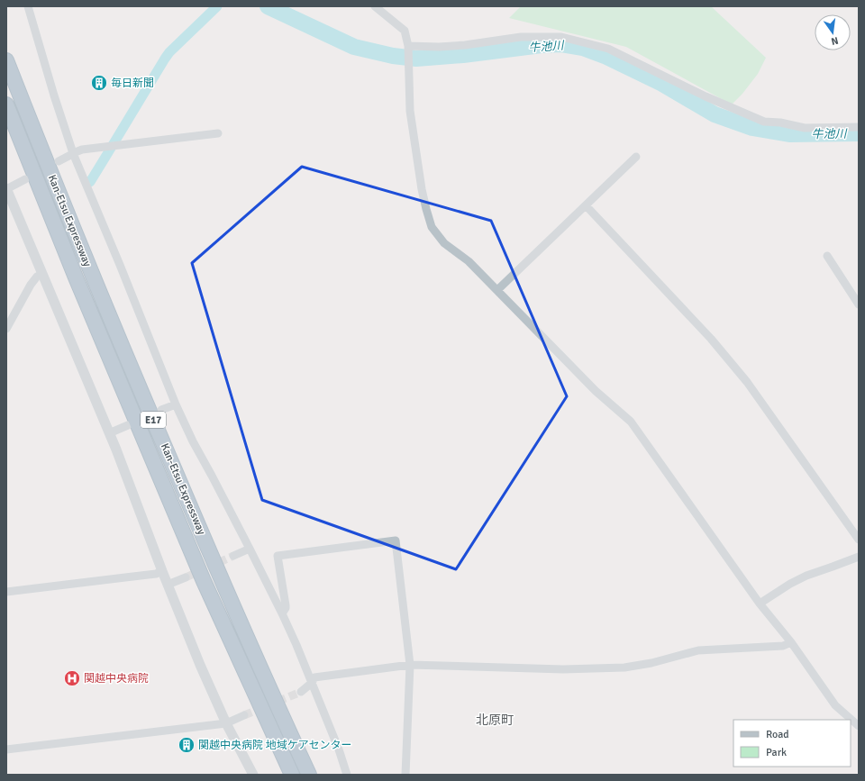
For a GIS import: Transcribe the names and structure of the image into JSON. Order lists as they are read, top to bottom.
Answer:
{
  "streets": {
    "highway": ["Kan-Etsu Expressway", "E17"]
  },
  "districts": ["北原町"],
  "water": ["牛池川"],
  "places": {
    "building": ["毎日新聞", "関越中央病院 地域ケアセンター"],
    "hospital": ["関越中央病院"]
  },
  "legend": ["Road", "Park"],
  "north": "bottom"
}
